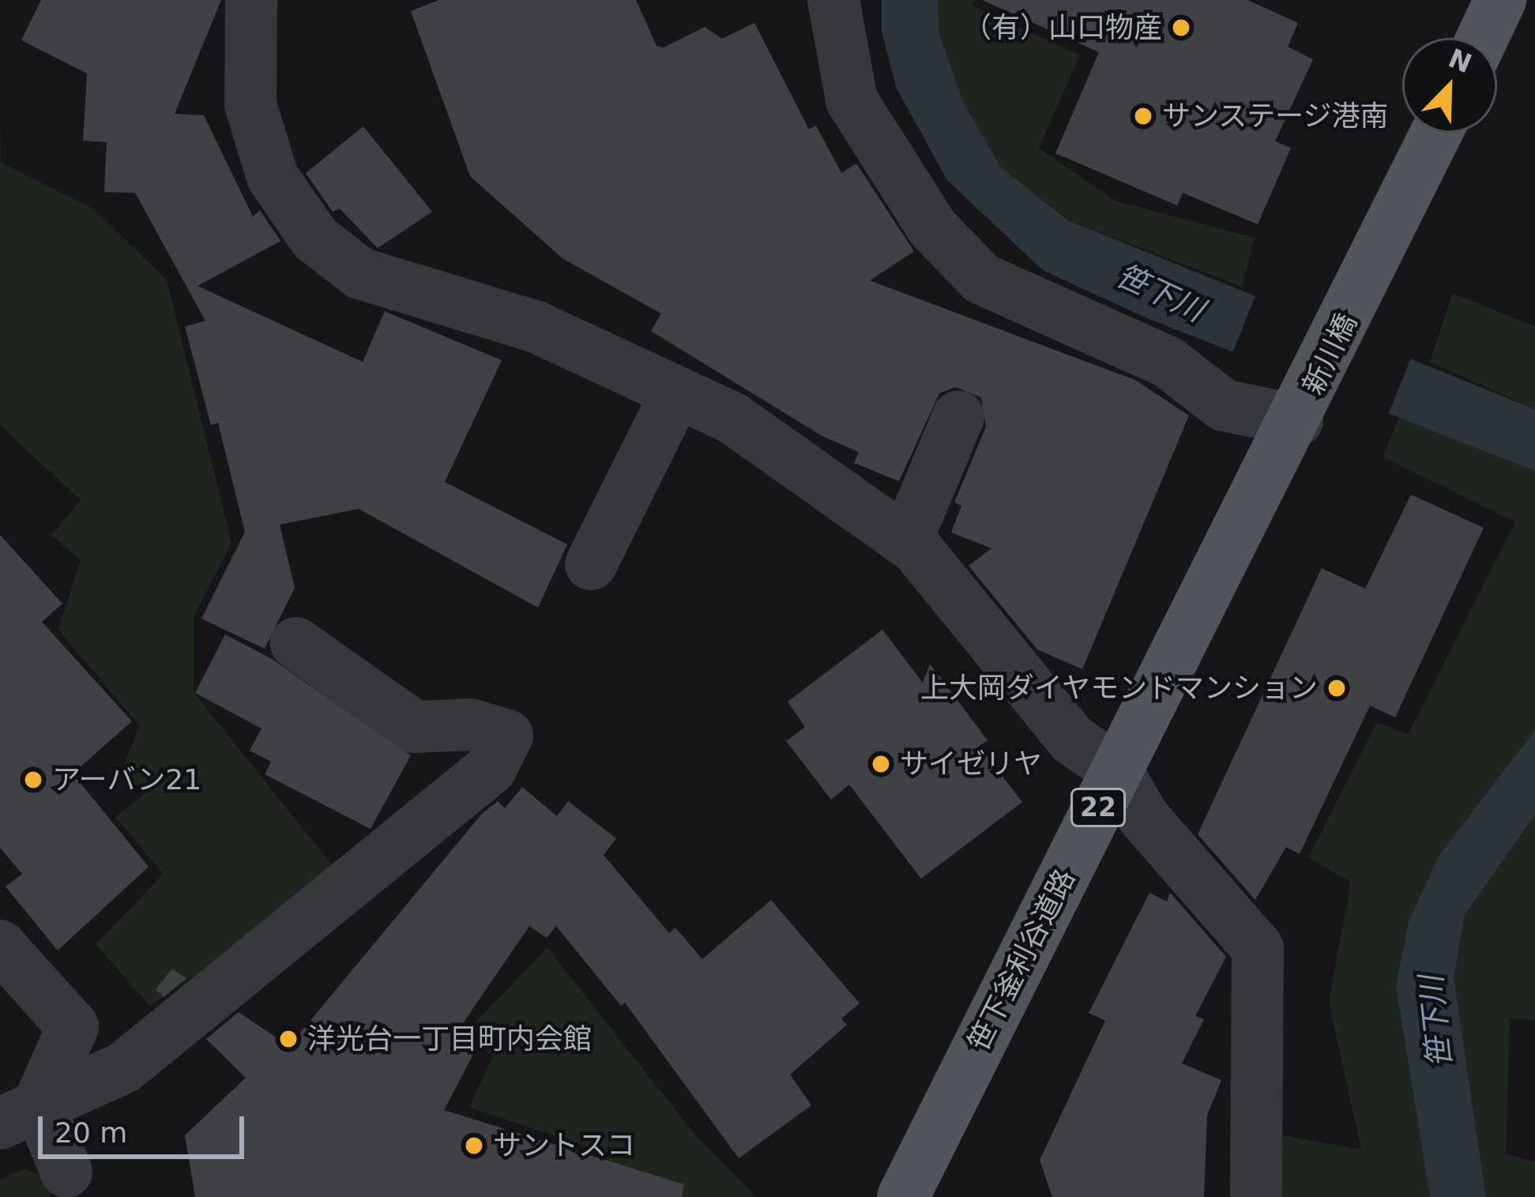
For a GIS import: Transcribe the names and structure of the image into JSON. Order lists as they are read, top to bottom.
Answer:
{
  "streets": {
    "main road": ["新川橋", "22", "笹下釜利谷道路"]
  },
  "crossings": [
    ["新川橋", "笹下釜利谷道路"]
  ],
  "water": ["笹下川"],
  "places": [
    "（有）山口物産",
    "サンステージ港南",
    "上大岡ダイヤモンドマンション",
    "サイゼリヤ",
    "アーバン21",
    "洋光台一丁目町内会館",
    "サントスコ"
  ],
  "scale_bar": "20 m",
  "north": "top right"
}
